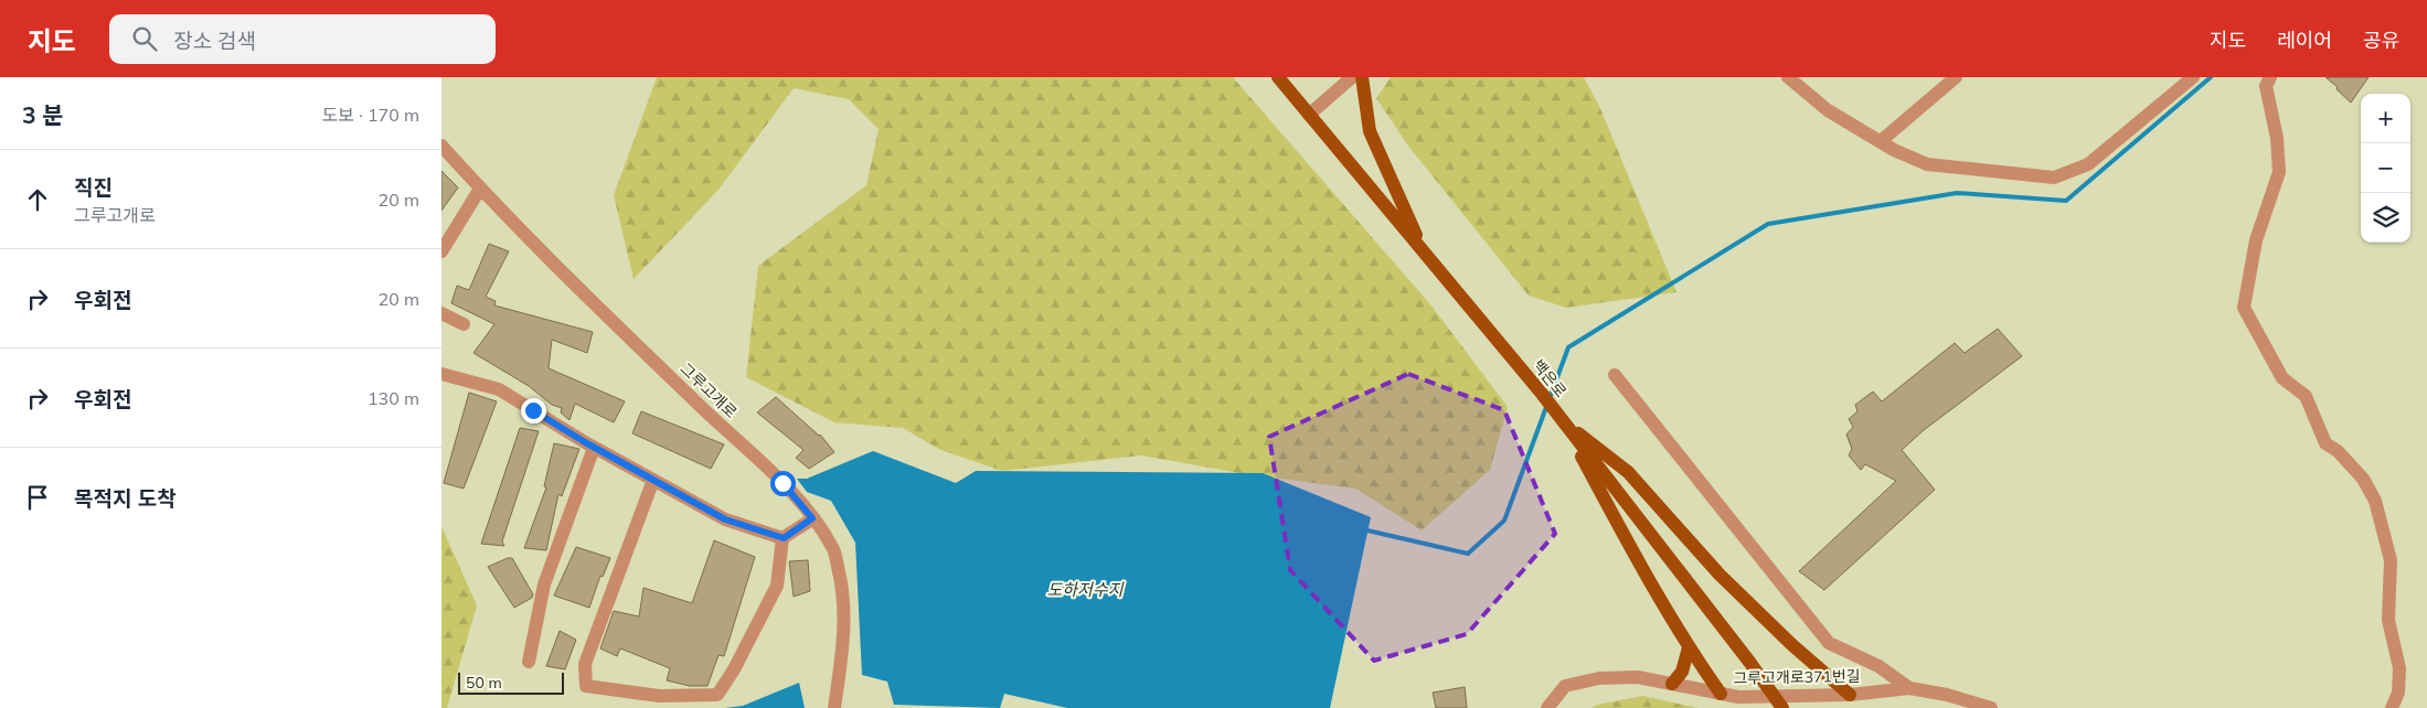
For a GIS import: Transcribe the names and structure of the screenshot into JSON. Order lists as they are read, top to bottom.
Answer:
{
  "streets": {
    "main road": ["백은로"],
    "street": ["그루고개로", "그루고개로371번길"]
  },
  "water": ["도하저수지"],
  "scale_bar": "50 m",
  "page": {
    "header": "지도",
    "search": "장소 검색",
    "nav": ["지도", "레이어", "공유"],
    "heading": ["3 분", "도보 · 170 m"],
    "map_buttons": ["+", "−"],
    "list": [
      ["직진", "그루고개로", "20 m"],
      ["우회전", "20 m"],
      ["우회전", "130 m"],
      "목적지 도착"
    ],
    "scale": "50 m"
  }
}
